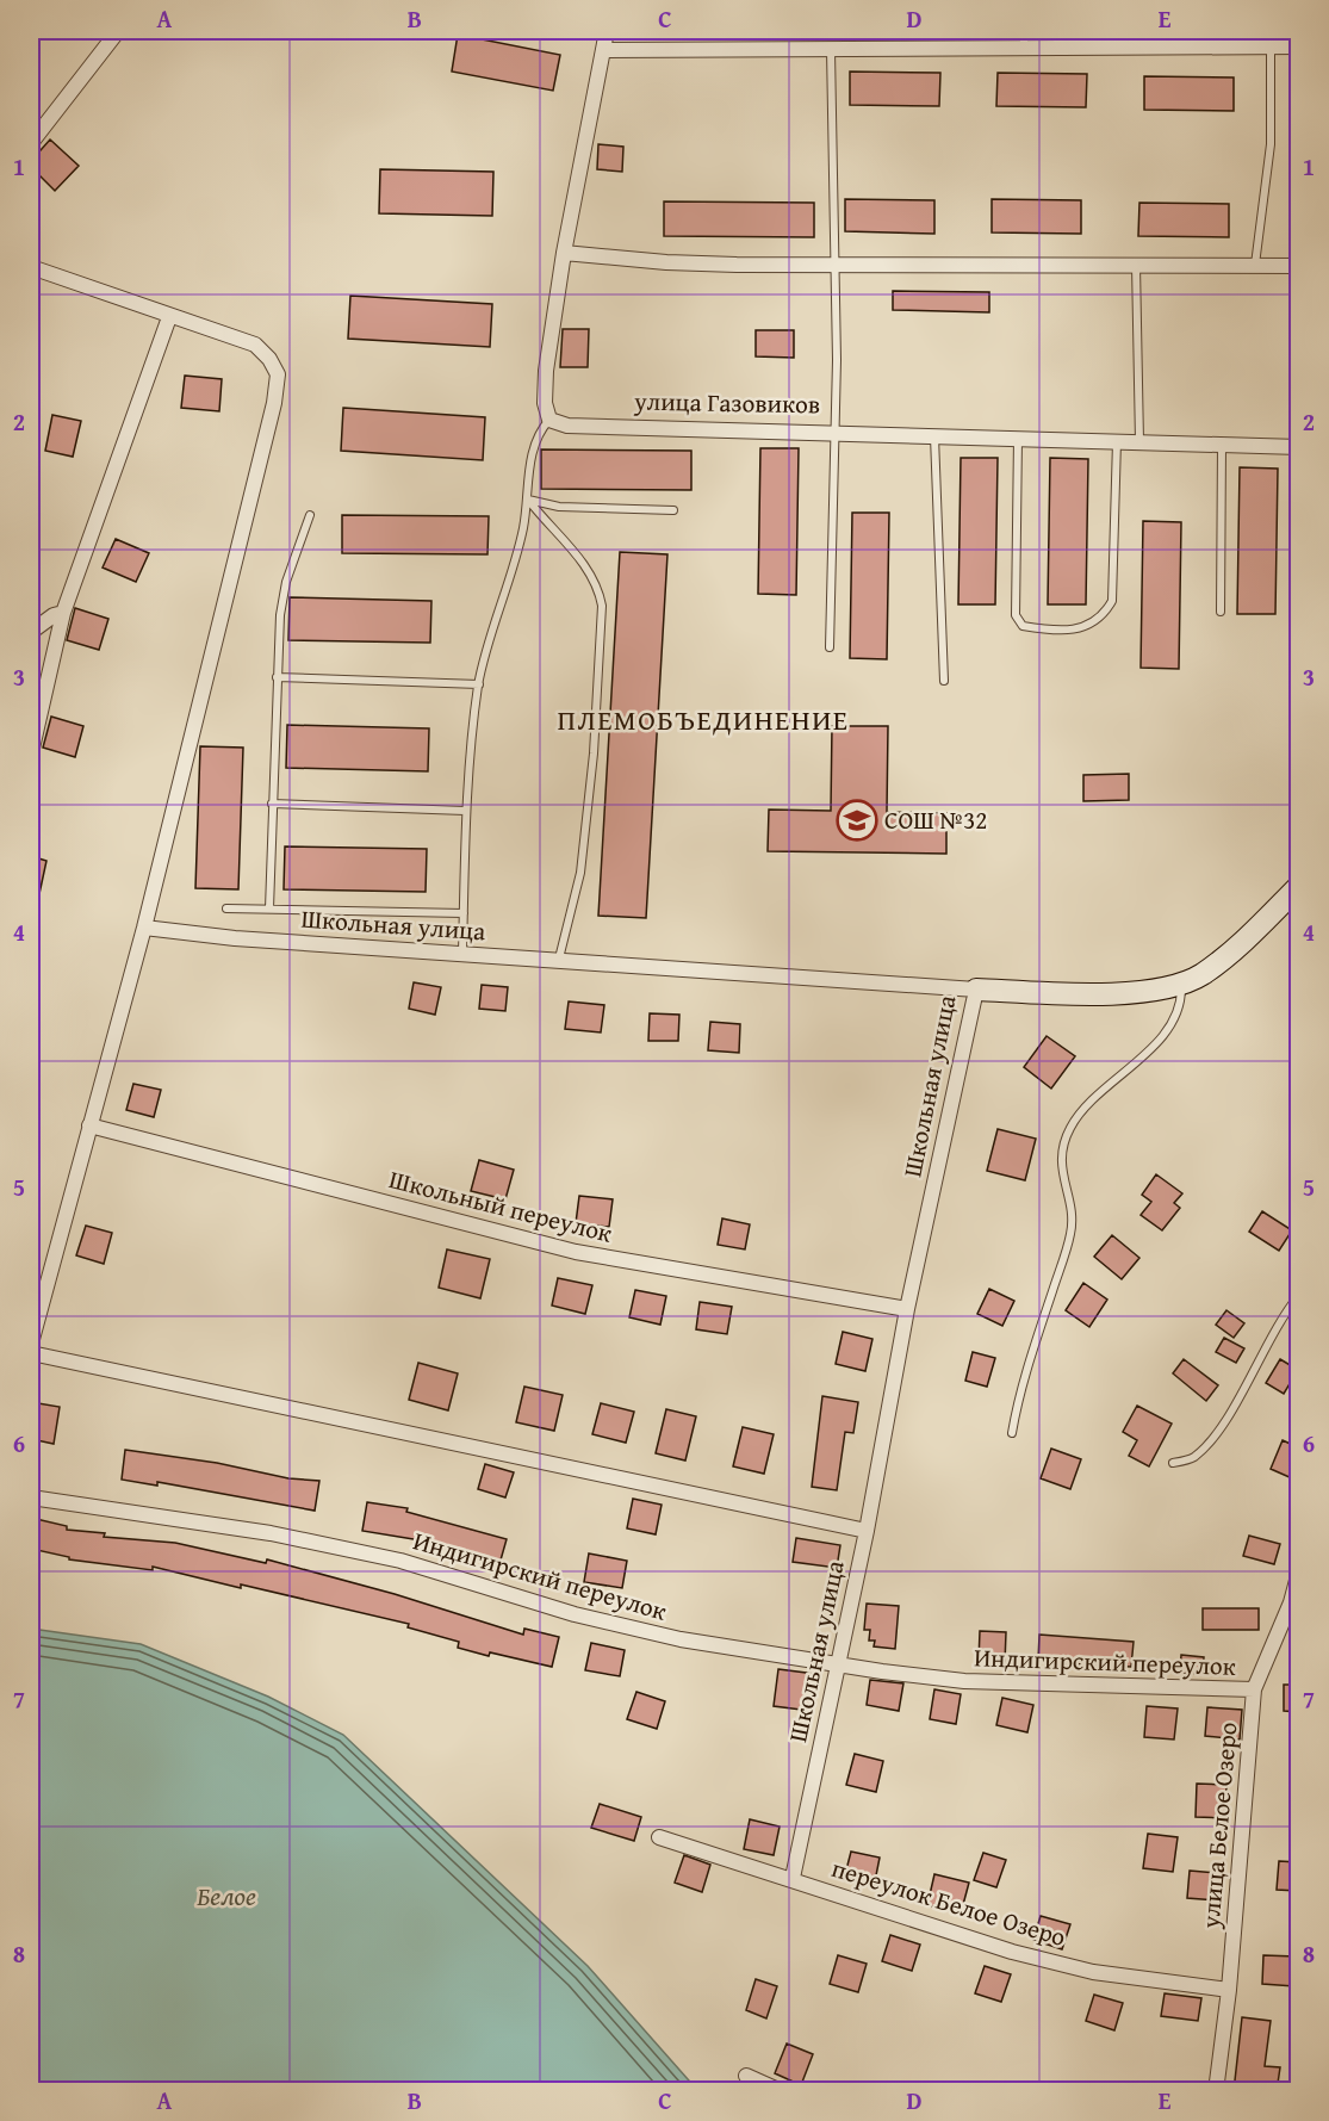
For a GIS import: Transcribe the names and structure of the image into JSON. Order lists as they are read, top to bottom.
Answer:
{
  "streets": {
    "street": [
      "улица Газовиков",
      "Школьная улица",
      "Школьный переулок",
      "Индигирский переулок",
      "улица Белое Озеро",
      "переулок Белое Озеро"
    ]
  },
  "crossings": [
    ["Школьная улица", "Школьный переулок"],
    ["Школьная улица", "Индигирский переулок"],
    ["Школьная улица", "переулок Белое Озеро"],
    ["Индигирский переулок", "улица Белое Озеро"],
    ["улица Белое Озеро", "переулок Белое Озеро"]
  ],
  "districts": ["ПЛЕМОБЪЕДИНЕНИЕ"],
  "water": ["Белое"],
  "places": {
    "school or university": ["СОШ №32"]
  },
  "grid": {
    "columns": [
      "A",
      "B",
      "C",
      "D",
      "E"
    ],
    "rows": [
      "1",
      "2",
      "3",
      "4",
      "5",
      "6",
      "7",
      "8"
    ]
  }
}
